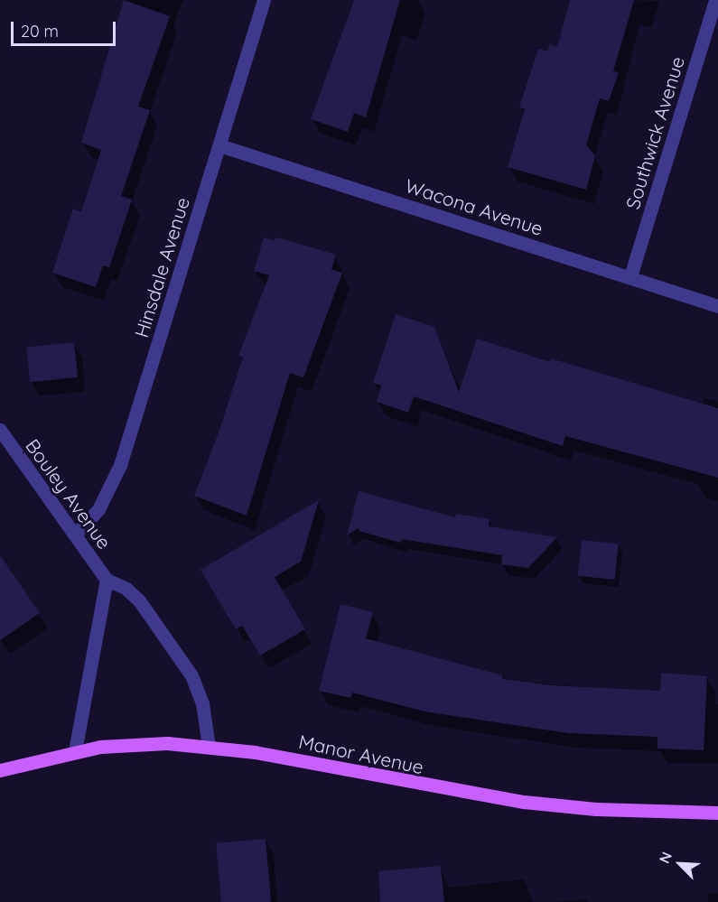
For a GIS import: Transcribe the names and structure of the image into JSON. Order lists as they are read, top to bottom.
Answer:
{
  "streets": {
    "main road": ["Manor Avenue"],
    "street": [
      "Southwick Avenue",
      "Wacona Avenue",
      "Hinsdale Avenue",
      "Bouley Avenue"
    ]
  },
  "crossings": [
    ["Southwick Avenue", "Wacona Avenue"],
    ["Wacona Avenue", "Hinsdale Avenue"],
    ["Hinsdale Avenue", "Bouley Avenue"],
    ["Bouley Avenue", "Manor Avenue"]
  ],
  "scale_bar": "20 m",
  "north": "top left"
}
